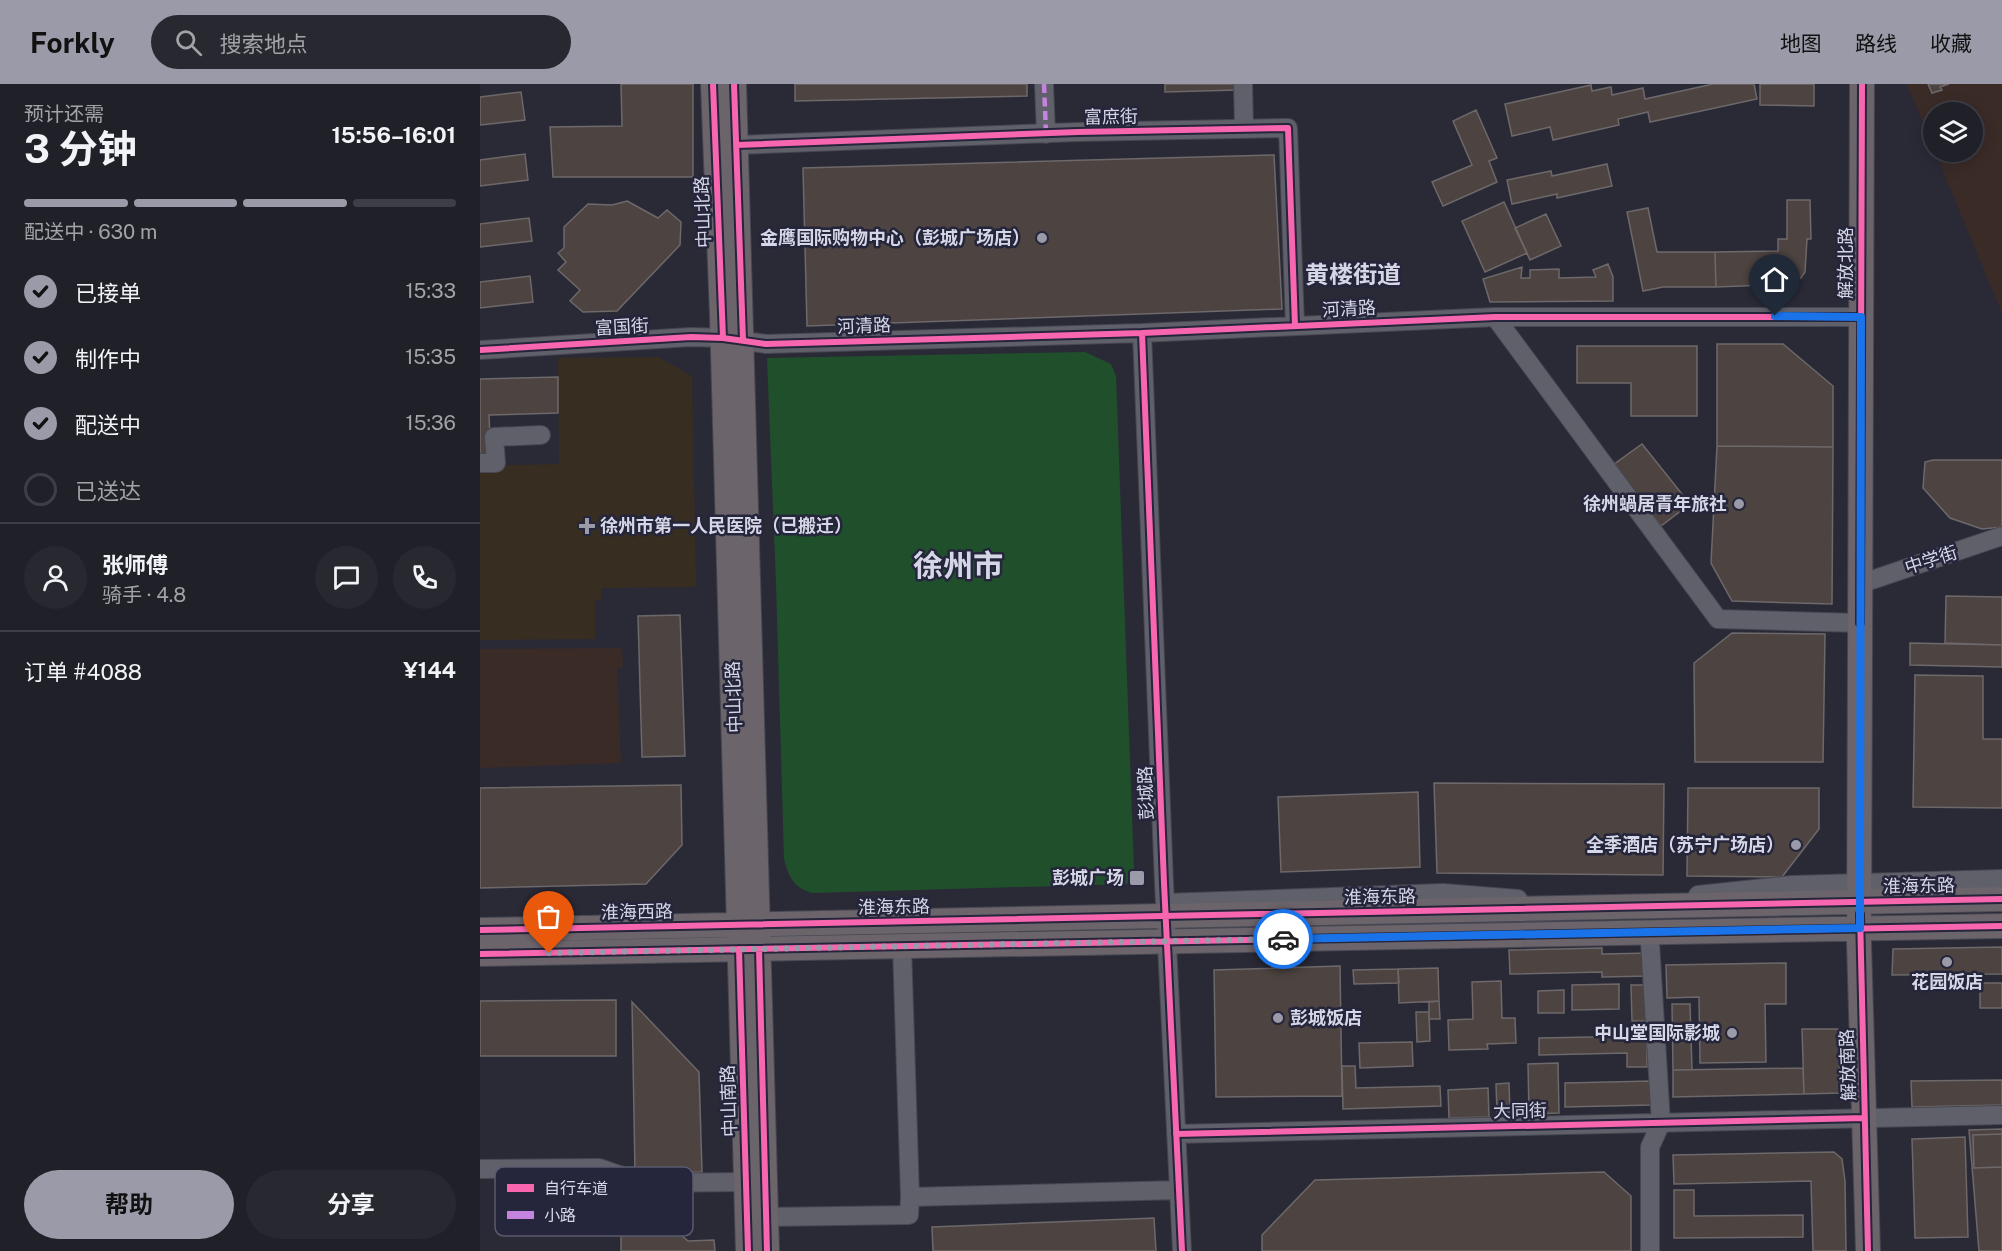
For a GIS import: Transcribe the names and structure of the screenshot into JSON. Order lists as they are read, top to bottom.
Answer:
{
  "streets": {
    "main road": [
      "中山北路",
      "解放北路",
      "淮海东路",
      "淮海西路",
      "解放南路",
      "中山南路"
    ],
    "street": [
      "富庶街",
      "河清路",
      "富国街",
      "中学街",
      "彭城路",
      "大同街"
    ]
  },
  "crossings": [
    ["富庶街", "中山北路"],
    ["富庶街", "河清路"],
    ["中山北路", "河清路"],
    ["中山北路", "富国街"],
    ["中山北路", "淮海东路"],
    ["中山北路", "淮海西路"],
    ["中山北路", "中山南路"],
    ["解放北路", "河清路"],
    ["解放北路", "中学街"],
    ["解放北路", "淮海东路"],
    ["解放北路", "解放南路"],
    ["河清路", "富国街"],
    ["河清路", "彭城路"],
    ["彭城路", "淮海东路"],
    ["彭城路", "大同街"],
    ["淮海东路", "淮海西路"],
    ["淮海东路", "解放南路"],
    ["淮海东路", "中山南路"],
    ["解放南路", "大同街"]
  ],
  "districts": ["黄楼街道", "徐州市"],
  "places": {
    "other": [
      "金鹰国际购物中心（彭城广场店）",
      "徐州蝸居青年旅社",
      "全季酒店（苏宁广场店）",
      "花园饭店",
      "彭城饭店",
      "中山堂国际影城"
    ],
    "health": ["徐州市第一人民医院（已搬迁）"],
    "transit": ["彭城广场"]
  },
  "legend": ["自行车道", "小路"],
  "page": {
    "header": "Forkly",
    "search": "搜索地点",
    "nav": ["地图", "路线", "收藏"],
    "heading": ["3 分钟", "预计还需", "15:56–16:01"],
    "panel": [
      "张师傅",
      "骑手 · 4.8",
      "订单 #4088",
      "¥144"
    ],
    "bar": "配送中 · 630 m",
    "list": [
      ["已接单", "15:33"],
      ["制作中", "15:35"],
      ["配送中", "15:36"],
      "已送达"
    ],
    "buttons": ["帮助", "分享"]
  }
}
